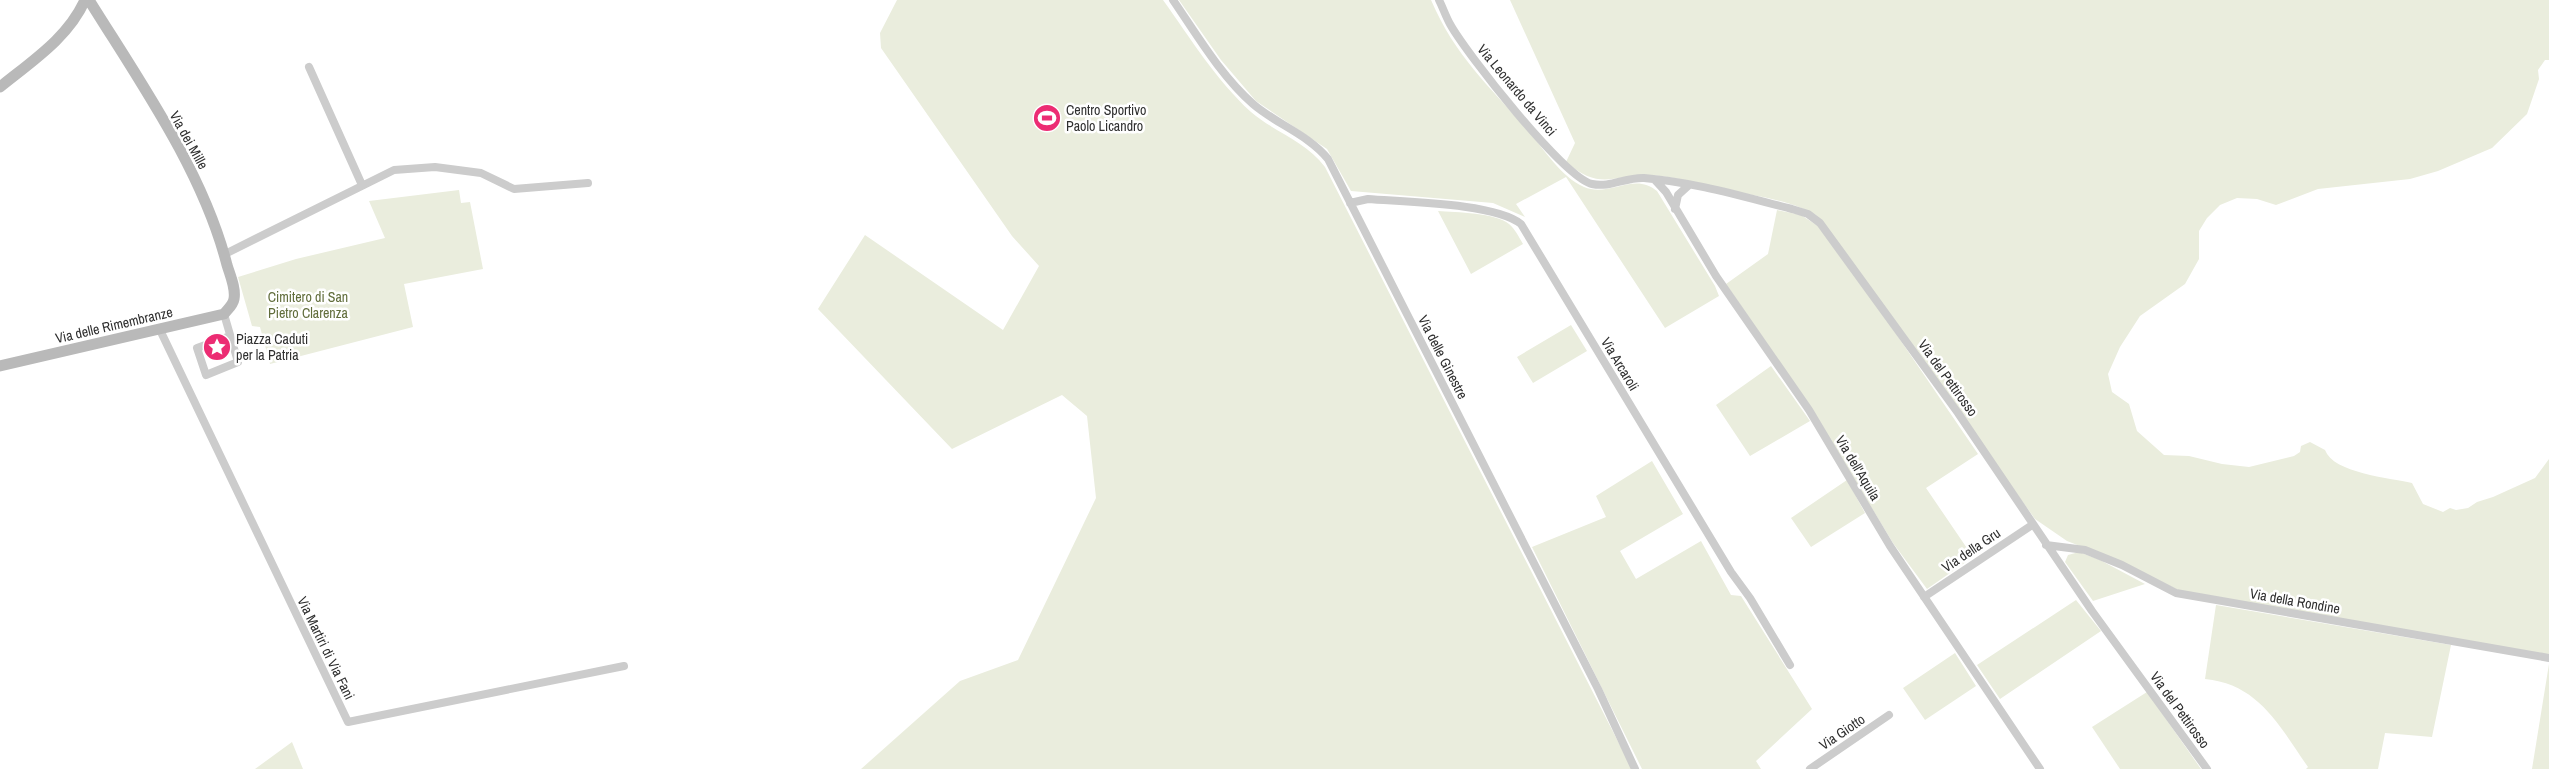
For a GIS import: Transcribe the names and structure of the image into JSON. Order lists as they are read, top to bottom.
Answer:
{
  "streets": {
    "main road": ["Via dei Mille", "Via delle Rimembranze"],
    "street": [
      "Via Leonardo da Vinci",
      "Via delle Ginestre",
      "Via Arcaroli",
      "Via del Pettirosso",
      "Via dell'Aquila",
      "Via della Gru",
      "Via della Rondine",
      "Via Martiri di Via Fani",
      "Via Giotto"
    ]
  },
  "crossings": [
    ["Via Leonardo da Vinci", "Via del Pettirosso"],
    ["Via dei Mille", "Via delle Rimembranze"],
    ["Via delle Rimembranze", "Via Martiri di Via Fani"],
    ["Via delle Ginestre", "Via Arcaroli"],
    ["Via del Pettirosso", "Via dell'Aquila"],
    ["Via del Pettirosso", "Via della Gru"],
    ["Via del Pettirosso", "Via della Rondine"],
    ["Via dell'Aquila", "Via della Gru"]
  ],
  "parks": ["Cimitero di San Pietro Clarenza"],
  "places": {
    "sports": ["Centro Sportivo Paolo Licandro"],
    "place": ["Piazza Caduti per la Patria"]
  }
}
